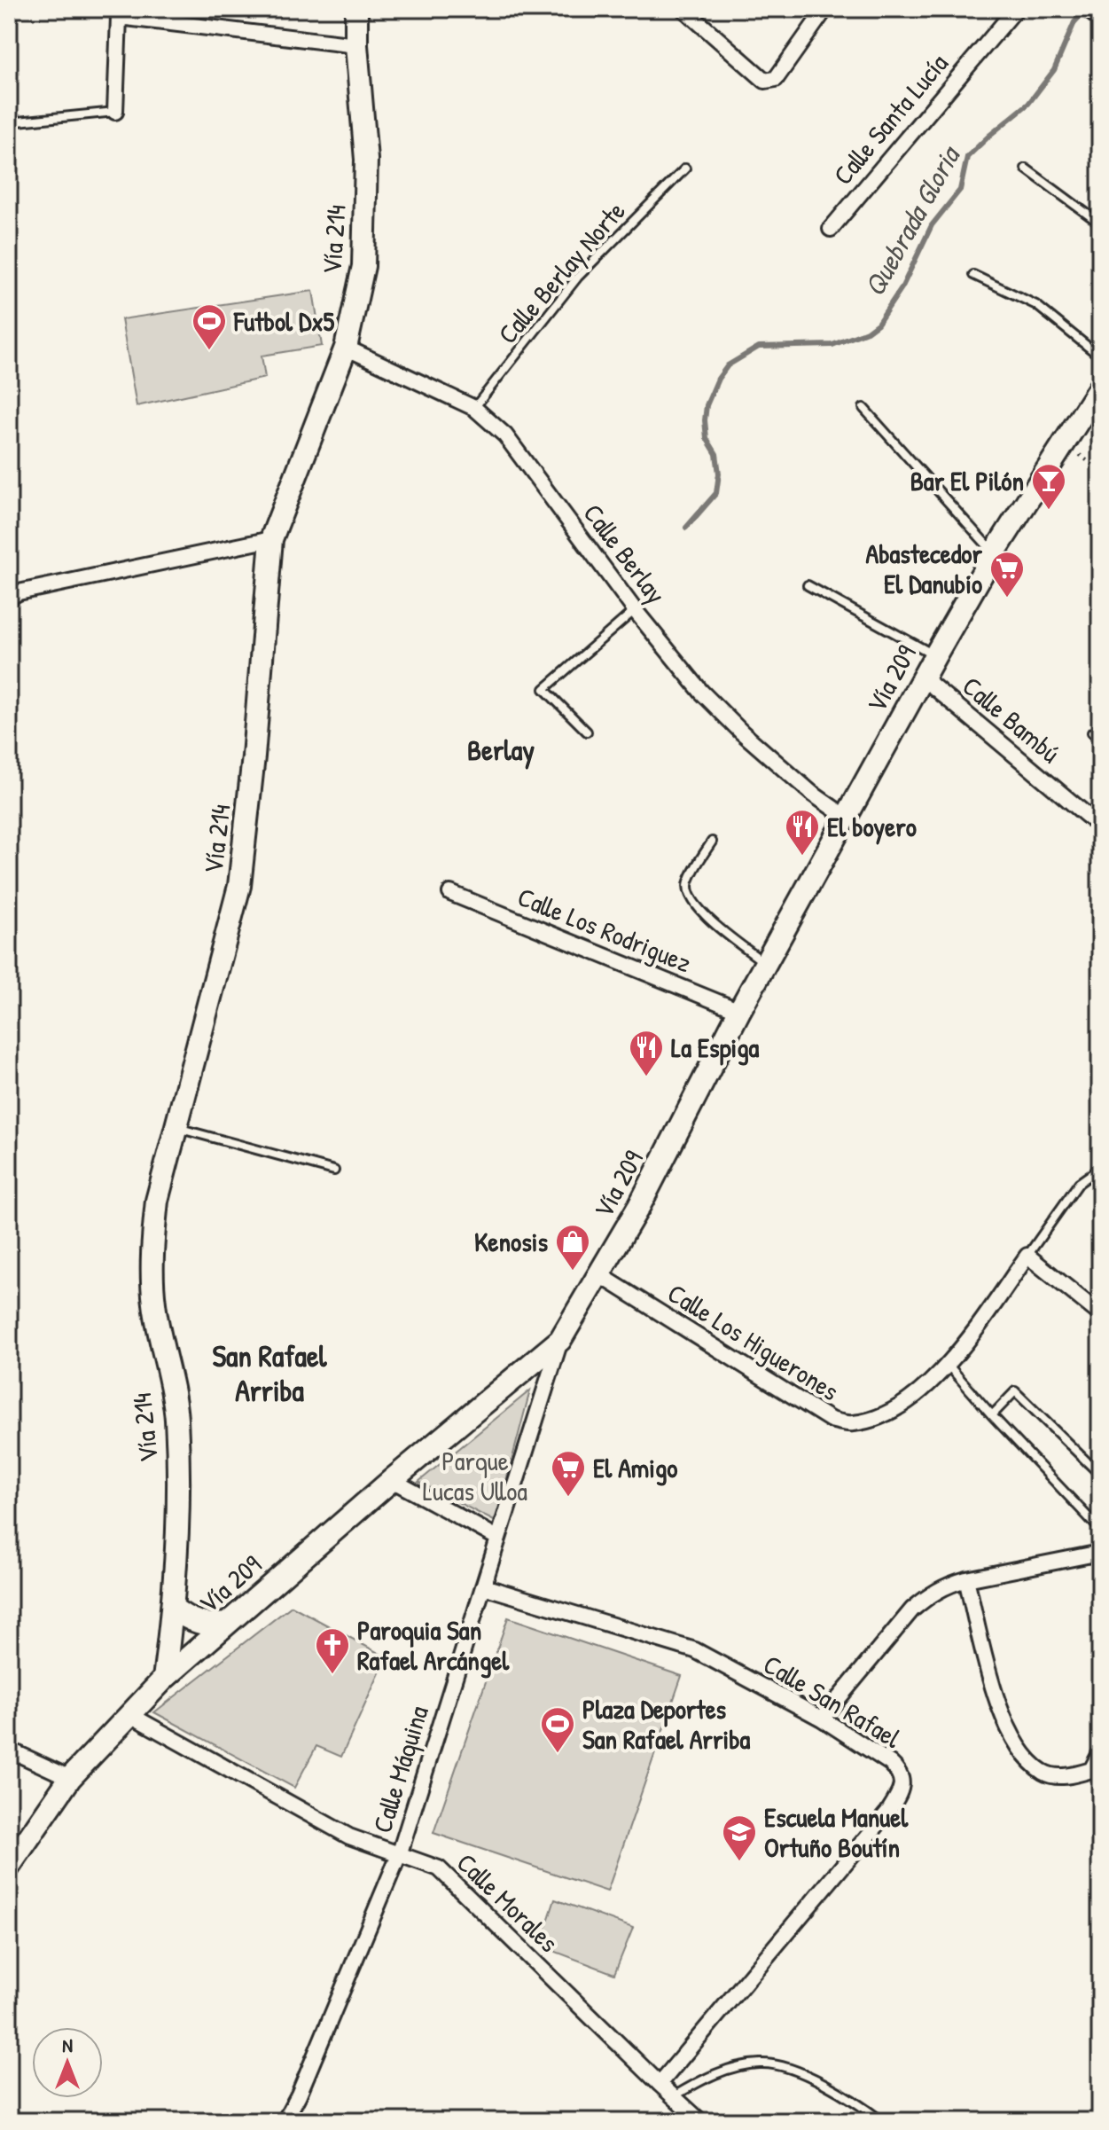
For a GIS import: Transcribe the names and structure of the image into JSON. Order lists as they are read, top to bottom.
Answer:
{
  "streets": {
    "main road": ["Vía 214", "Vía 209"],
    "street": [
      "Calle Santa Lucía",
      "Calle Berlay",
      "Calle Bambú",
      "Calle Los Rodriguez",
      "Calle Los Higuerones",
      "Calle San Rafael",
      "Calle Máquina",
      "Calle Morales"
    ],
    "lane": ["Calle Berlay Norte"]
  },
  "crossings": [
    ["Vía 214", "Calle Berlay"],
    ["Vía 214", "Vía 209"],
    ["Calle Berlay Norte", "Calle Berlay"],
    ["Calle Berlay", "Vía 209"],
    ["Vía 209", "Calle Bambú"],
    ["Vía 209", "Calle Los Rodriguez"],
    ["Vía 209", "Calle Los Higuerones"],
    ["Vía 209", "Calle Máquina"],
    ["Vía 209", "Calle Morales"],
    ["Calle San Rafael", "Calle Máquina"],
    ["Calle San Rafael", "Calle Morales"],
    ["Calle Máquina", "Calle Morales"]
  ],
  "districts": ["Berlay", "San Rafael Arriba"],
  "water": ["Quebrada Gloria"],
  "parks": ["Parque Lucas Ulloa"],
  "places": {
    "sports": ["Futbol Dx5", "Plaza Deportes San Rafael Arriba"],
    "bar": ["Bar El Pilón"],
    "supermarket": ["Abastecedor El Danubio", "El Amigo"],
    "restaurant": ["El boyero", "La Espiga"],
    "shop": ["Kenosis"],
    "church": ["Paroquia San Rafael Arcángel"],
    "school or university": ["Escuela Manuel Ortuño Boutín"]
  },
  "north": "top"
}
